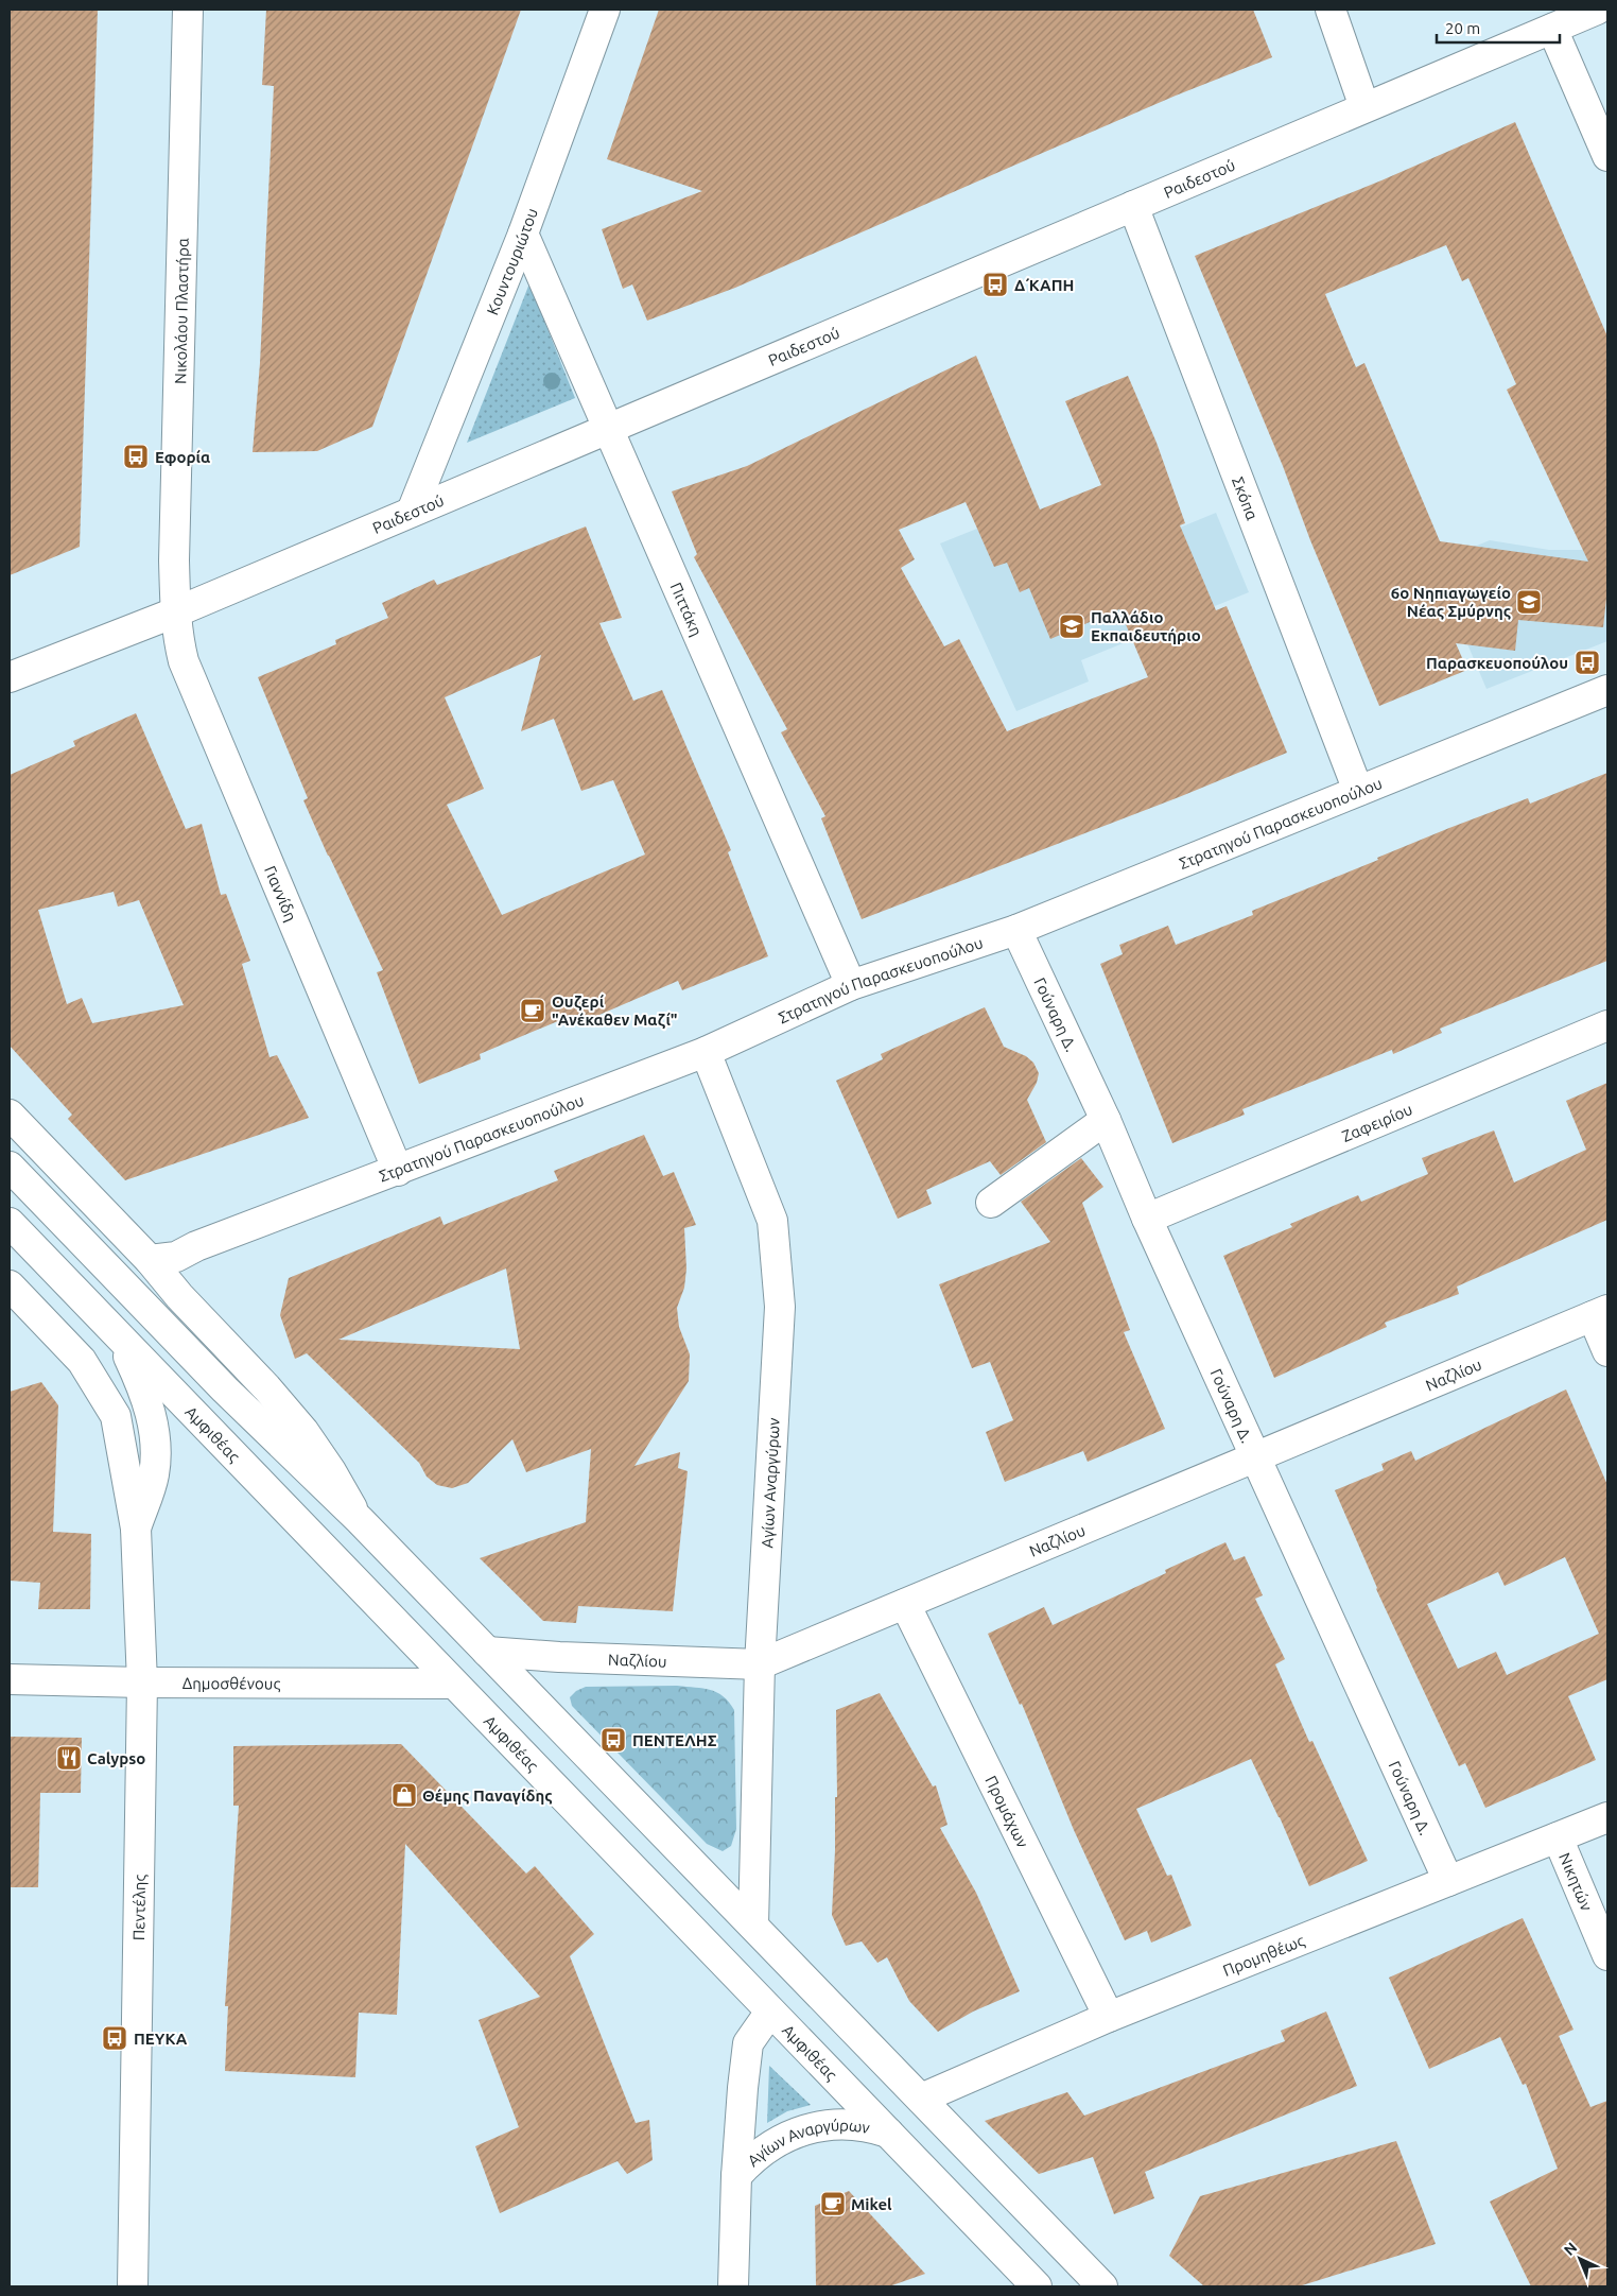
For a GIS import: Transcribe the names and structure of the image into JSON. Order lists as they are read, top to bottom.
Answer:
{
  "streets": {
    "street": [
      "Ραιδεστού",
      "Κουντουριώτου",
      "Νικολάου Πλαστήρα",
      "Σκόπα",
      "Πιττάκη",
      "Στρατηγού Παρασκευοπούλου",
      "Γιαννίδη",
      "Γούναρη Δ.",
      "Ζαφειρίου",
      "Ναζλίου",
      "Αμφιθέας",
      "Αγίων Αναργύρων",
      "Δημοσθένους",
      "Προμάχων",
      "Νικητών",
      "Πεντέλης",
      "Προμηθέως"
    ]
  },
  "crossings": [
    ["Ραιδεστού", "Κουντουριώτου"],
    ["Ραιδεστού", "Νικολάου Πλαστήρα"],
    ["Ραιδεστού", "Σκόπα"],
    ["Ραιδεστού", "Πιττάκη"],
    ["Ραιδεστού", "Γιαννίδη"],
    ["Κουντουριώτου", "Πιττάκη"],
    ["Νικολάου Πλαστήρα", "Γιαννίδη"],
    ["Σκόπα", "Στρατηγού Παρασκευοπούλου"],
    ["Πιττάκη", "Στρατηγού Παρασκευοπούλου"],
    ["Στρατηγού Παρασκευοπούλου", "Γιαννίδη"],
    ["Στρατηγού Παρασκευοπούλου", "Γούναρη Δ."],
    ["Στρατηγού Παρασκευοπούλου", "Αγίων Αναργύρων"],
    ["Γούναρη Δ.", "Ζαφειρίου"],
    ["Γούναρη Δ.", "Ναζλίου"],
    ["Γούναρη Δ.", "Προμηθέως"],
    ["Ναζλίου", "Αγίων Αναργύρων"],
    ["Ναζλίου", "Προμάχων"],
    ["Αμφιθέας", "Αγίων Αναργύρων"],
    ["Αμφιθέας", "Δημοσθένους"],
    ["Δημοσθένους", "Πεντέλης"],
    ["Προμάχων", "Προμηθέως"],
    ["Νικητών", "Προμηθέως"]
  ],
  "places": {
    "bus stop": [
      "Δ΄ ΚΑΠΗ",
      "Εφορία",
      "Παρασκευοπούλου",
      "ΠΕΝΤΕΛΗΣ",
      "ΠΕΥΚΑ"
    ],
    "school or university": ["6ο Νηπιαγωγείο Νέας Σμύρνης", "Παλλάδιο Εκπαιδευτήριο"],
    "cafe": ["Ουζερί \"Ανέκαθεν Μαζί\"", "Mikel"],
    "restaurant": ["Calypso"],
    "shop": ["Θέμης Παναγίδης"]
  },
  "scale_bar": "20 m",
  "north": "top left"
}
